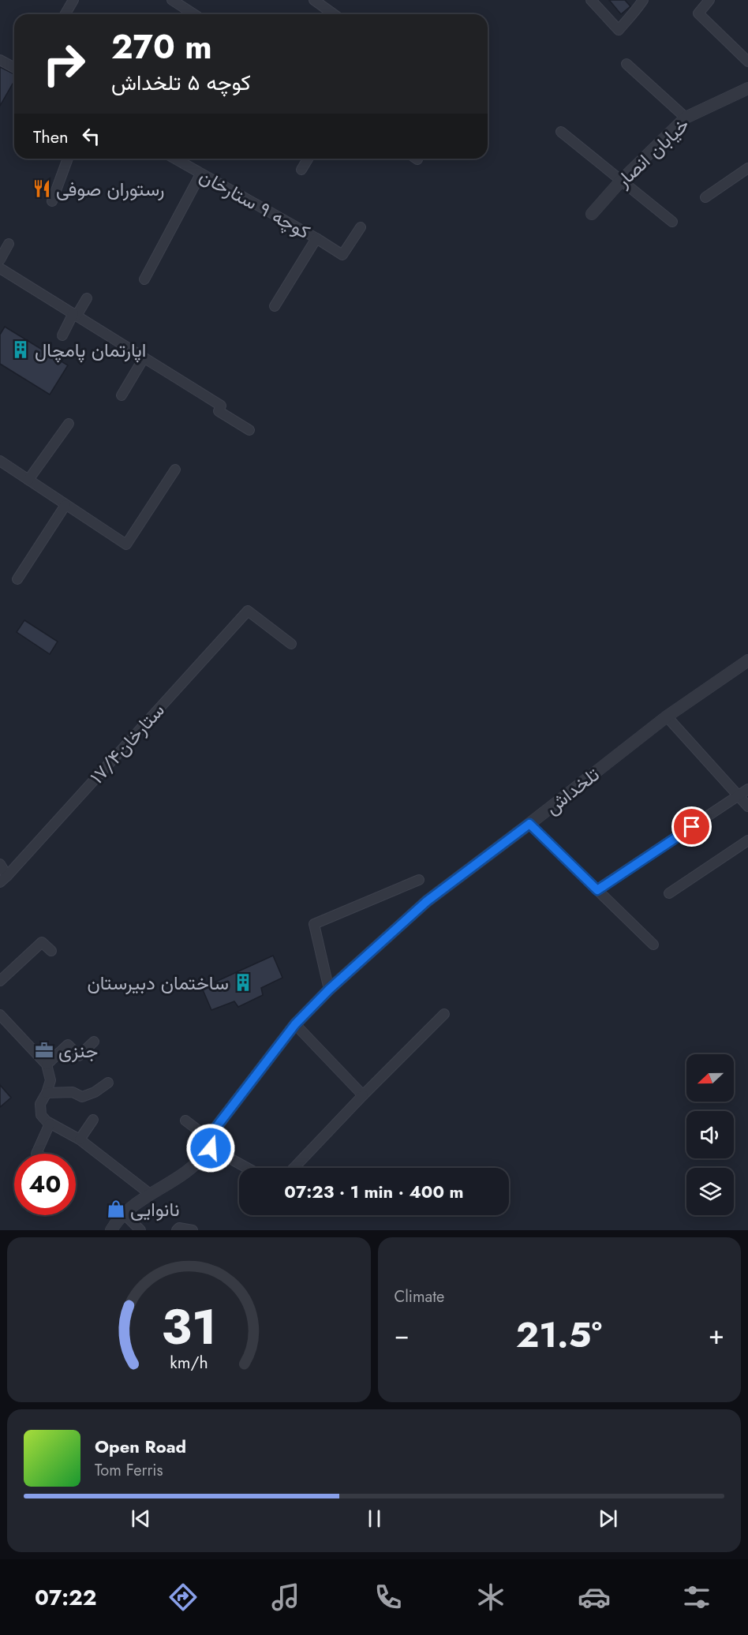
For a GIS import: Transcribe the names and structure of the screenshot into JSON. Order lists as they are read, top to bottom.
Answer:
{
  "streets": {
    "street": [
      "خیابان انصار",
      "کوچه ۹ ستارخان",
      "ستارخان۱۷/۴",
      "تلخداش"
    ]
  },
  "places": {
    "restaurant": ["رستوران صوفی"],
    "building": ["اپارتمان پامچال", "ساختمان دبیرستان"],
    "office": ["جنزی"],
    "shop": ["نانوایی"]
  },
  "north": "left",
  "page": {
    "turn": ["270 m", "کوچه ۵ تلخداش"],
    "then": "Then",
    "limit": "40",
    "trip": "07:23 · 1 min · 400 m",
    "tile": "Climate",
    "heat": ["−", "21.5°", "+"],
    "song": ["Open Road", "Tom Ferris"],
    "tabs": "07:22",
    "gauge": ["31", "km/h"]
  }
}
